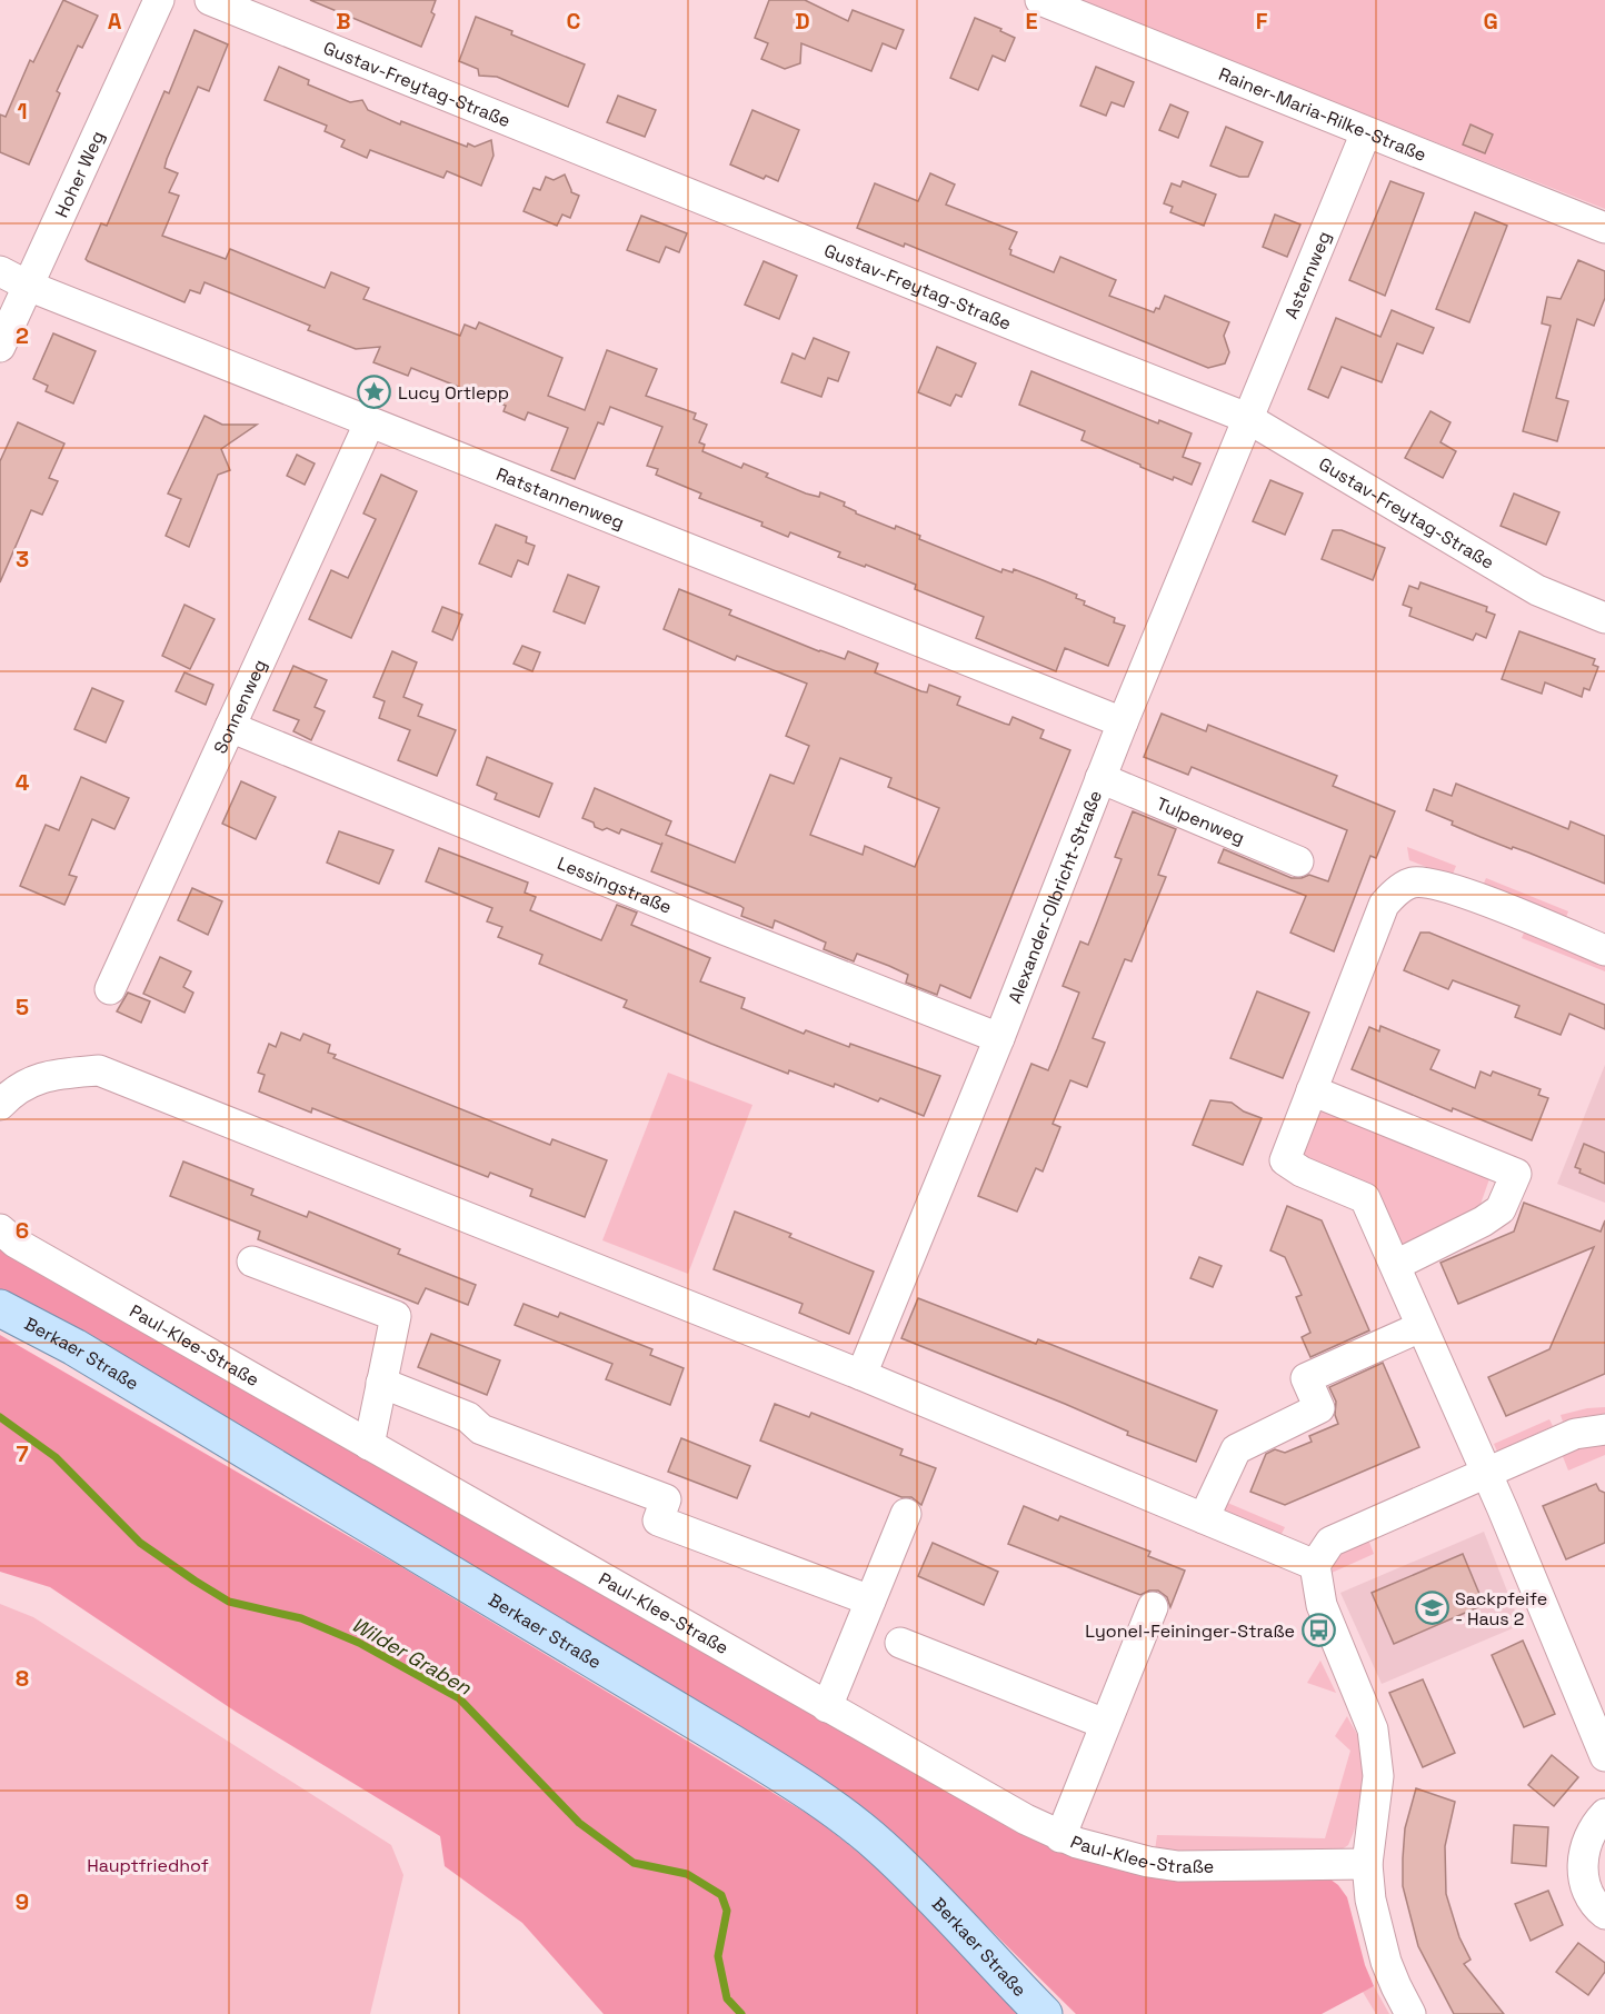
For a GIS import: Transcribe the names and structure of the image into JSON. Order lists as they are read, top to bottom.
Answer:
{
  "streets": {
    "main road": ["Berkaer Straße"],
    "street": [
      "Gustav-Freytag-Straße",
      "Rainer-Maria-Rilke-Straße",
      "Hoher Weg",
      "Asternweg",
      "Ratstannenweg",
      "Sonnenweg",
      "Tulpenweg",
      "Lessingstraße",
      "Alexander-Olbricht-Straße",
      "Paul-Klee-Straße"
    ]
  },
  "crossings": [
    ["Gustav-Freytag-Straße", "Asternweg"],
    ["Gustav-Freytag-Straße", "Alexander-Olbricht-Straße"],
    ["Rainer-Maria-Rilke-Straße", "Asternweg"],
    ["Hoher Weg", "Ratstannenweg"],
    ["Asternweg", "Alexander-Olbricht-Straße"],
    ["Ratstannenweg", "Sonnenweg"],
    ["Ratstannenweg", "Alexander-Olbricht-Straße"],
    ["Sonnenweg", "Lessingstraße"],
    ["Tulpenweg", "Alexander-Olbricht-Straße"],
    ["Lessingstraße", "Alexander-Olbricht-Straße"]
  ],
  "water": ["Wilder Graben"],
  "parks": ["Hauptfriedhof"],
  "places": {
    "place": ["Lucy Ortlepp"],
    "school or university": ["Sackpfeife - Haus 2"],
    "bus stop": ["Lyonel-Feininger-Straße"]
  },
  "grid": {
    "columns": [
      "A",
      "B",
      "C",
      "D",
      "E",
      "F",
      "G"
    ],
    "rows": [
      "1",
      "2",
      "3",
      "4",
      "5",
      "6",
      "7",
      "8",
      "9"
    ]
  }
}
